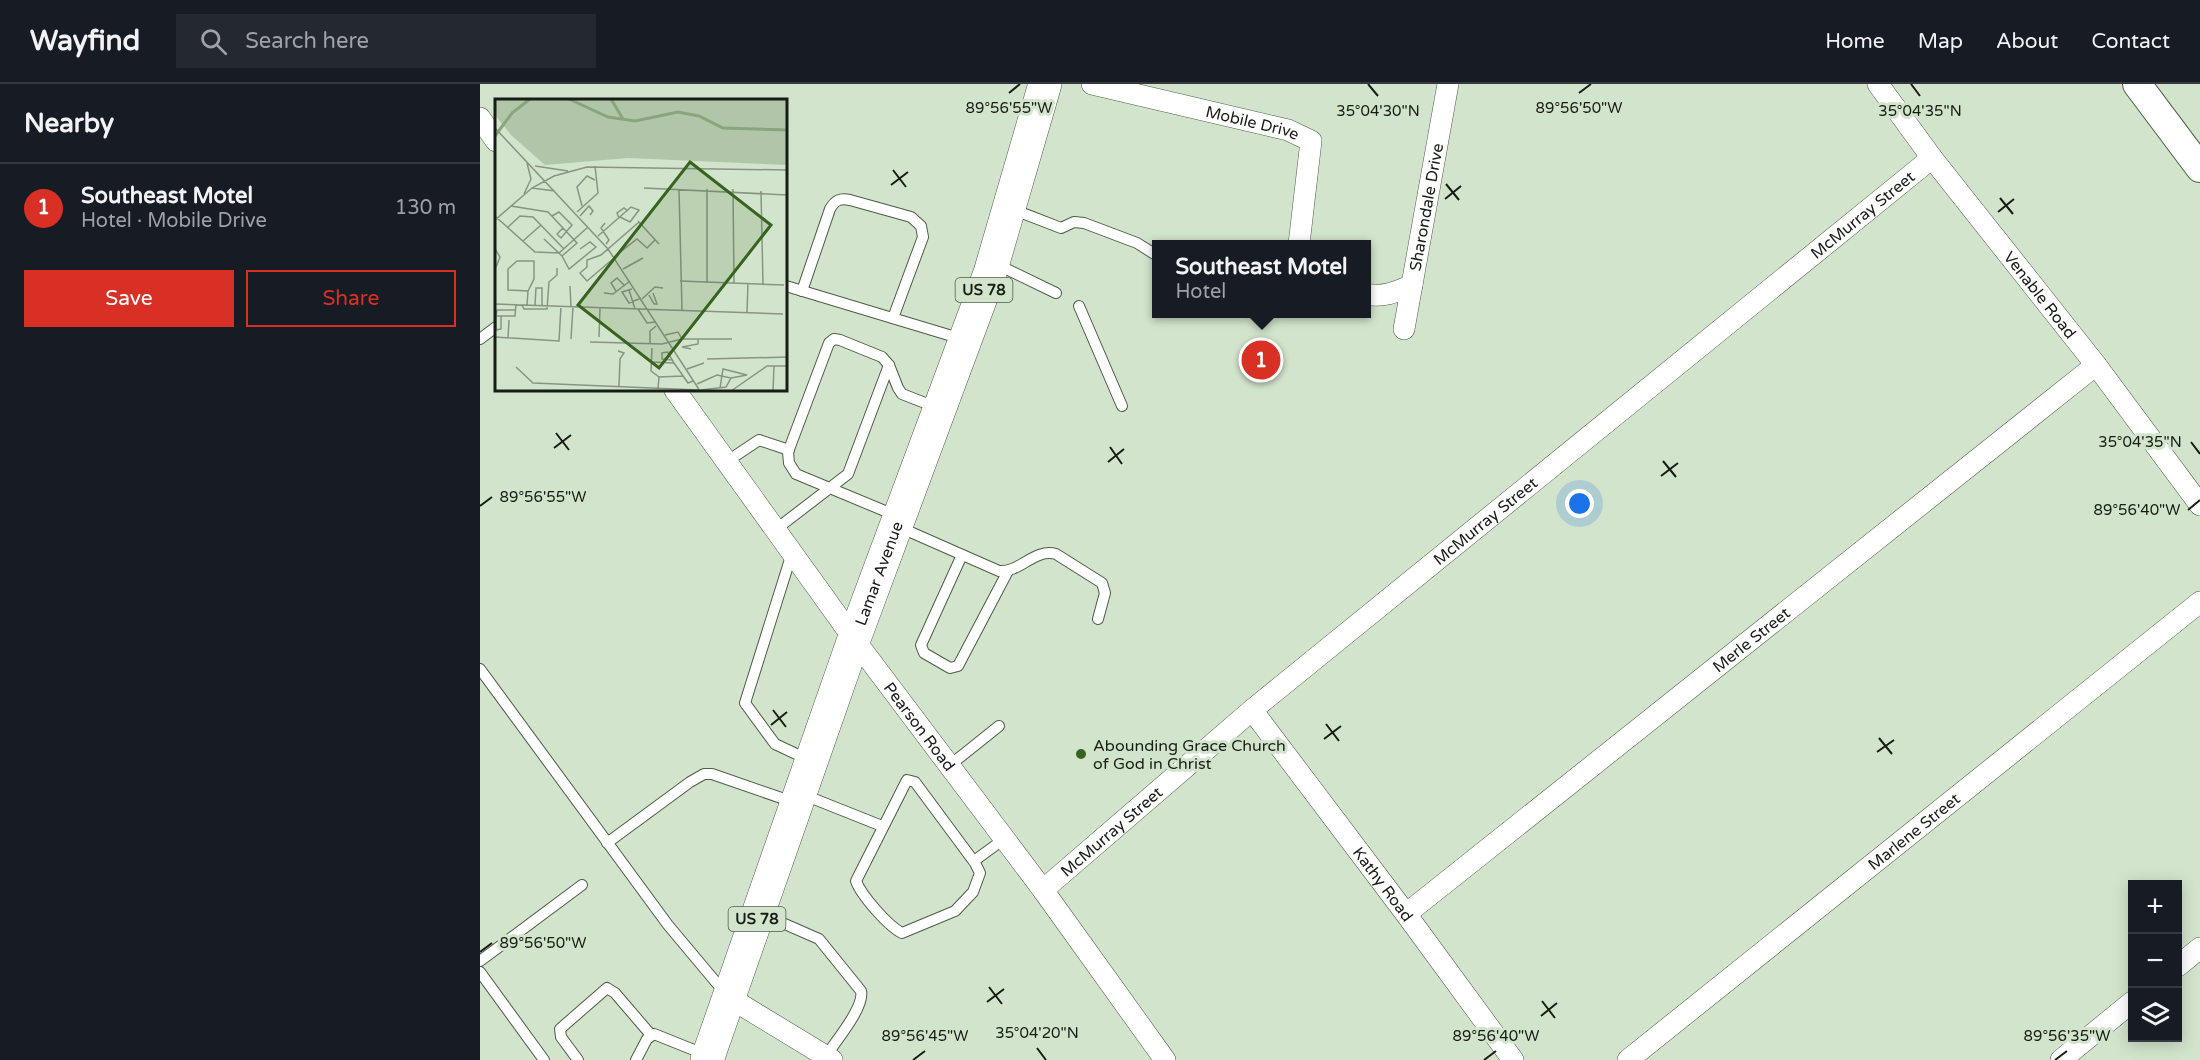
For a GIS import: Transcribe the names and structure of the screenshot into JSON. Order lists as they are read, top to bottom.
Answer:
{
  "streets": {
    "highway": ["US 78", "Lamar Avenue"],
    "street": [
      "Mobile Drive",
      "Sharondale Drive",
      "McMurray Street",
      "Venable Road",
      "Merle Street",
      "Pearson Road",
      "Marlene Street",
      "Kathy Road"
    ]
  },
  "crossings": [
    ["McMurray Street", "Venable Road"],
    ["McMurray Street", "Pearson Road"],
    ["McMurray Street", "Kathy Road"],
    ["Venable Road", "Merle Street"],
    ["Lamar Avenue", "Pearson Road"],
    ["Merle Street", "Kathy Road"]
  ],
  "places": ["Abounding Grace Church of God in Christ"],
  "page": {
    "header": "Wayfind",
    "search": "Search here",
    "nav": [
      "Home",
      "Map",
      "About",
      "Contact"
    ],
    "heading": "Nearby",
    "list": [
      {
        "mark": "1",
        "name": "Southeast Motel",
        "note": "Hotel · Mobile Drive",
        "value": "130 m"
      }
    ],
    "popup": ["Southeast Motel", "Hotel"],
    "buttons": ["Save", "Share"],
    "pins": "1",
    "map_buttons": ["+", "−"]
  },
  "coordinates": [
    "89°56'55\"W",
    "89°56'50\"W",
    "35°04'30\"N",
    "35°04'35\"N",
    "89°56'40\"W",
    "35°04'20\"N",
    "89°56'45\"W",
    "89°56'35\"W"
  ]
}
